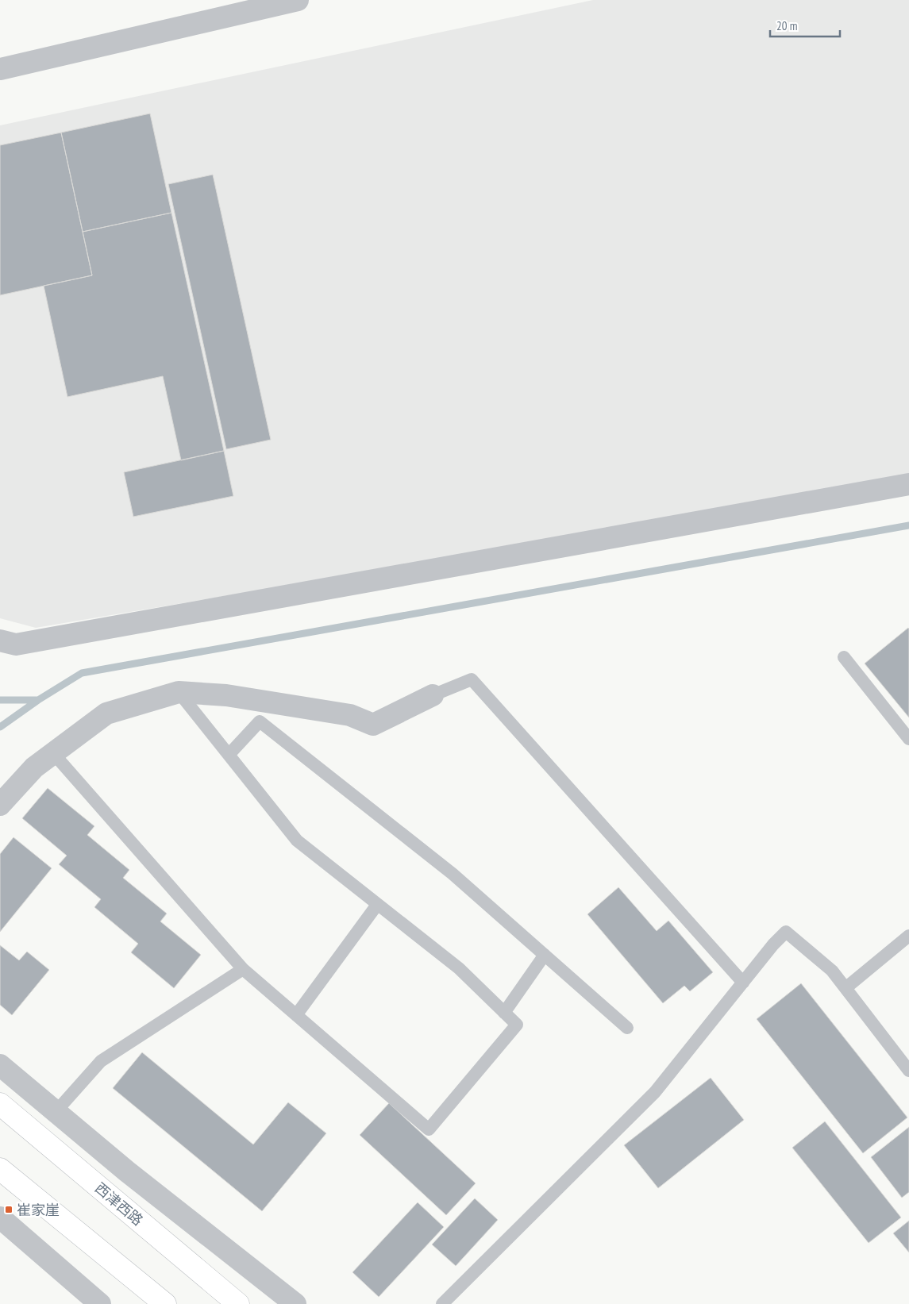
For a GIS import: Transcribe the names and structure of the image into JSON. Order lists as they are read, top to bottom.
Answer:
{
  "streets": {
    "main road": ["西津西路"]
  },
  "places": {
    "transit": ["崔家崖"]
  },
  "scale_bar": "20 m"
}
